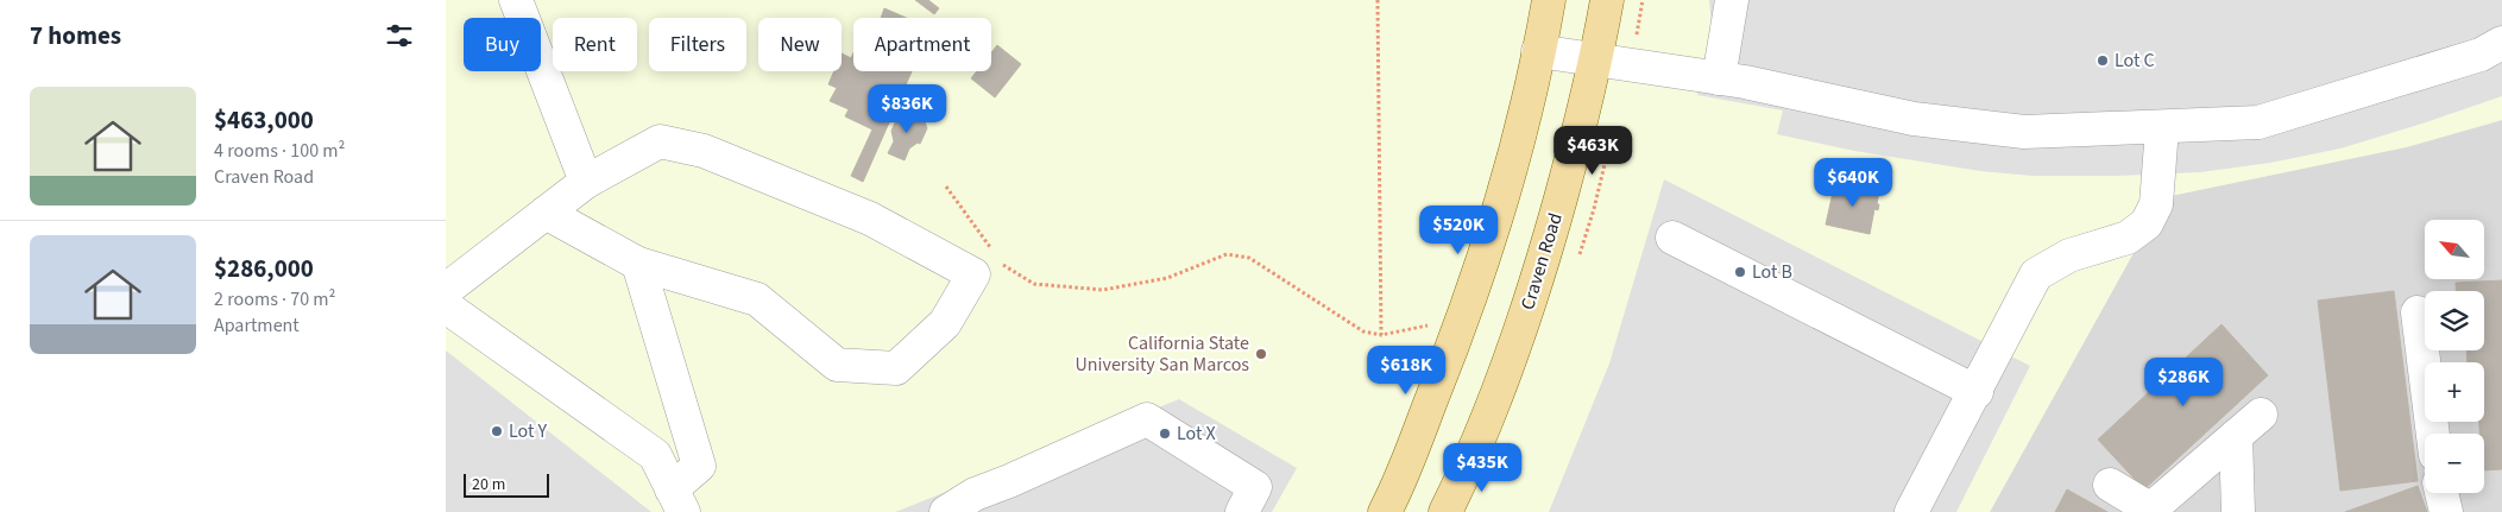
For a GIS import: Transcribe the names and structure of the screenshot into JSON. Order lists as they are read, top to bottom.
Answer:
{
  "streets": {
    "main road": ["Craven Road"]
  },
  "places": [
    "Lot C",
    "Lot B",
    "California State University San Marcos",
    "Lot Y",
    "Lot X"
  ],
  "scale_bar": "20 m",
  "north": "top left",
  "page": {
    "heading": "7 homes",
    "chip": [
      "Buy",
      "Rent",
      "Filters",
      "New",
      "Apartment"
    ],
    "list": [
      {
        "name": "$463,000",
        "note": "4 rooms · 100 m² · Craven Road"
      },
      {
        "name": "$286,000",
        "note": "2 rooms · 70 m² · Apartment"
      }
    ],
    "price": [
      "$836K",
      "$463K",
      "$640K",
      "$520K",
      "$618K",
      "$286K",
      "$435K"
    ],
    "map_buttons": ["+", "−"],
    "scale": "20 m"
  }
}
